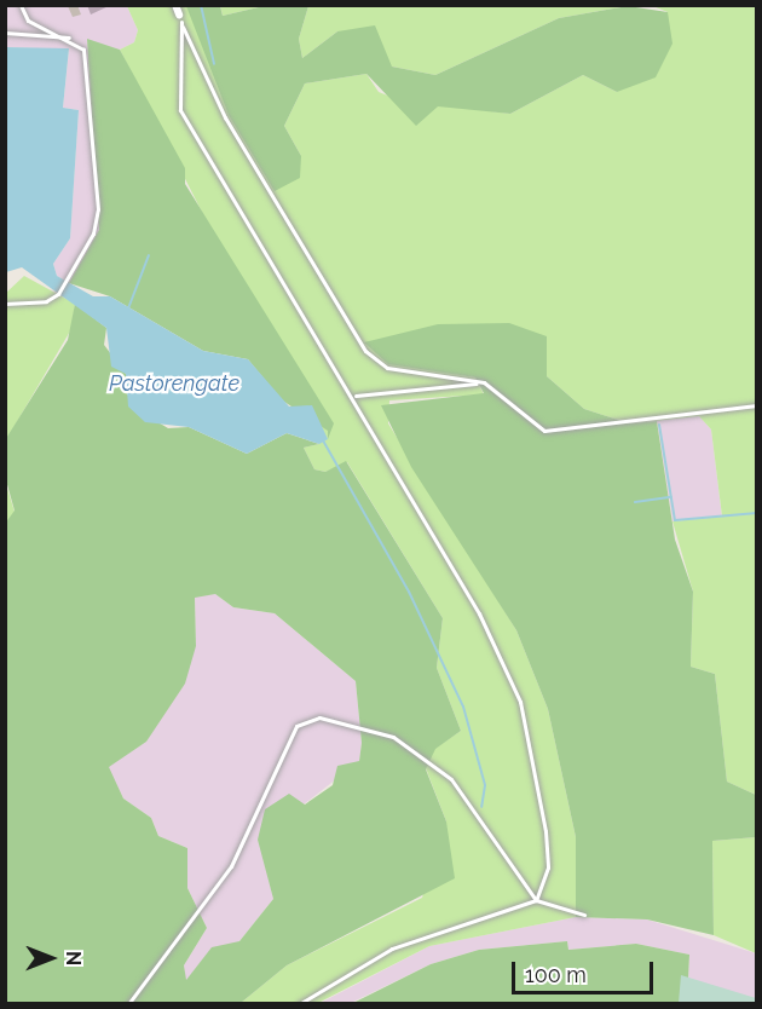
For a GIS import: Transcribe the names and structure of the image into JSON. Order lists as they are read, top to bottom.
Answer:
{
  "water": ["Pastorengate"],
  "scale_bar": "100 m",
  "north": "right"
}
